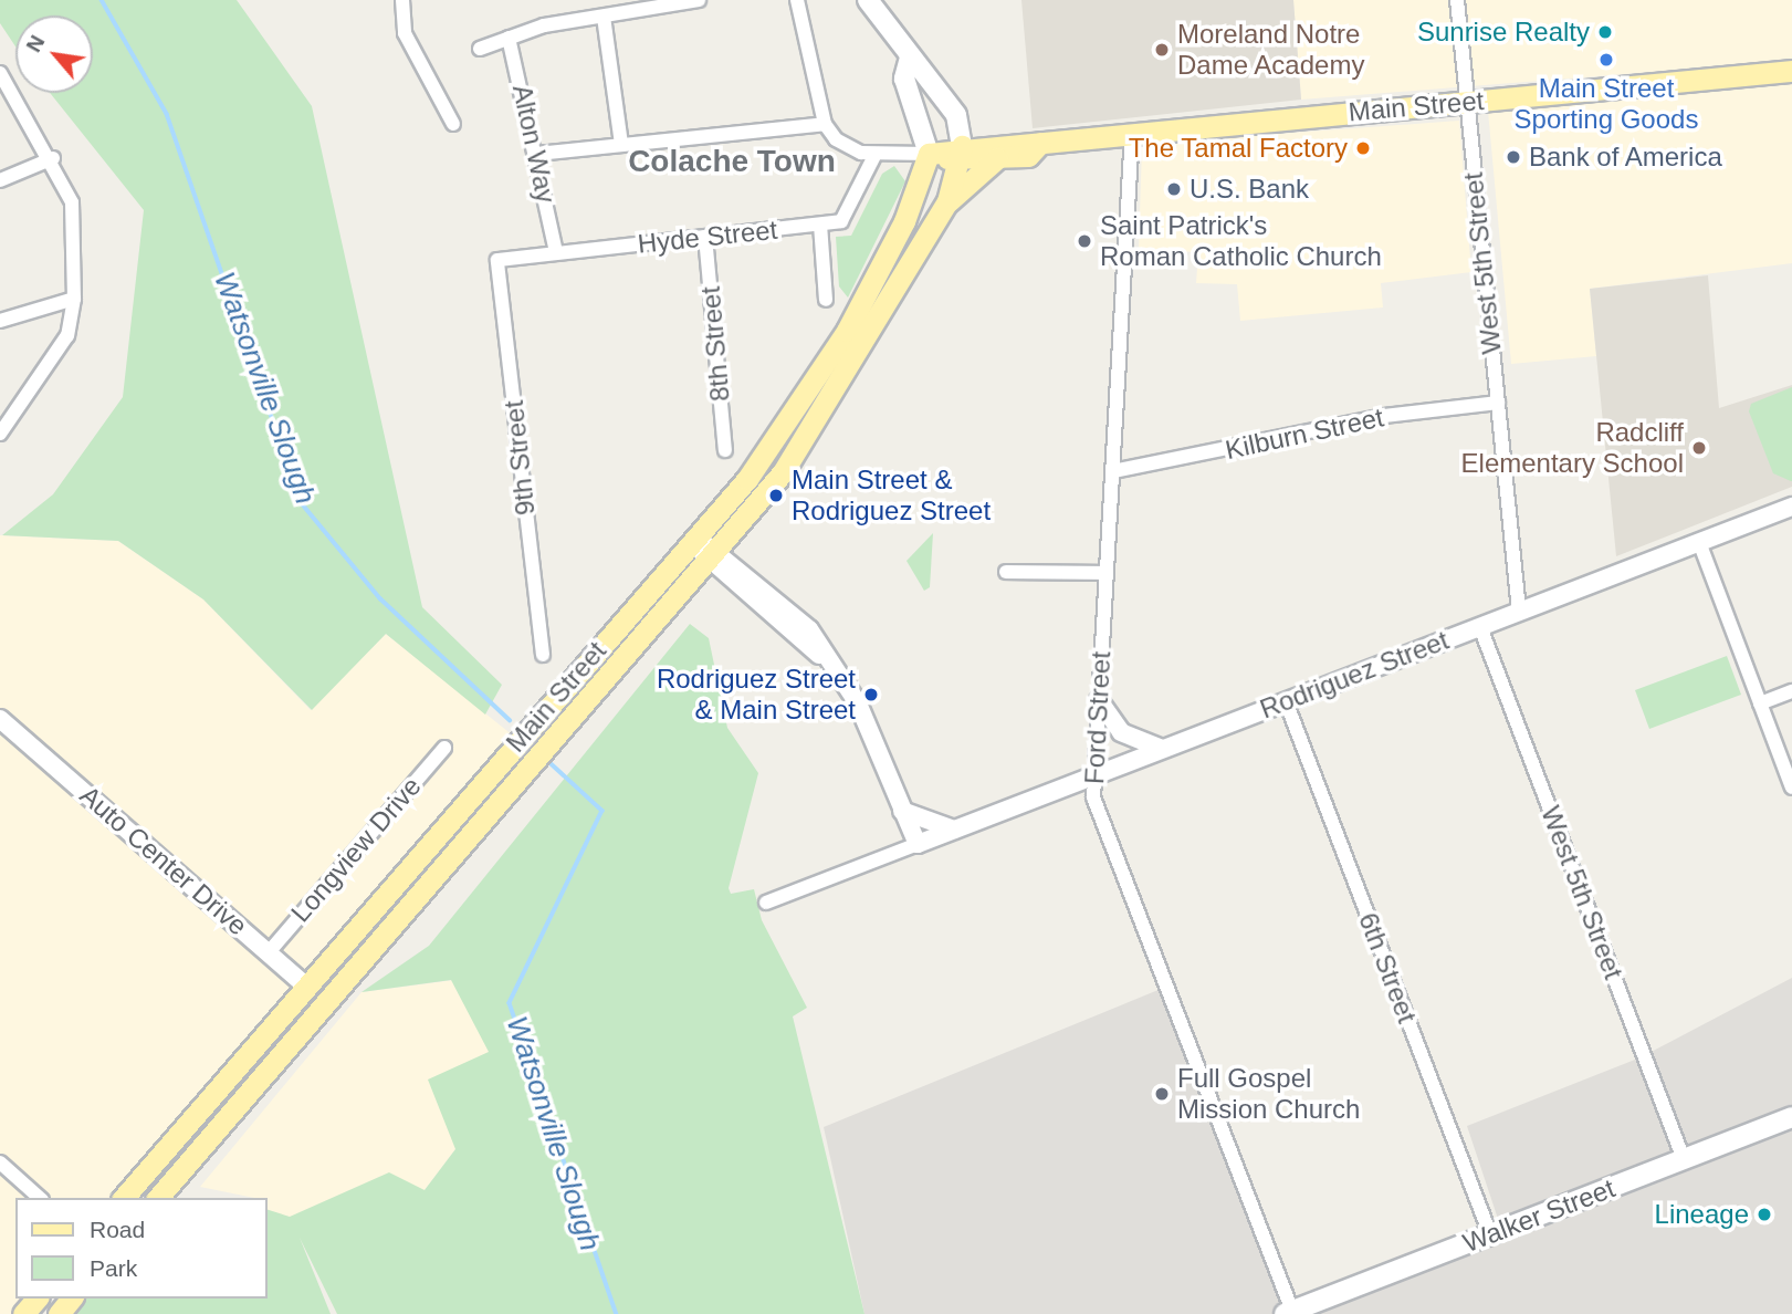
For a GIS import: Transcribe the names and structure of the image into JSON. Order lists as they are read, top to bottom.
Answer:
{
  "streets": {
    "main road": ["Main Street", "Auto Center Drive", "Walker Street"],
    "street": [
      "Alton Way",
      "Hyde Street",
      "West 5th Street",
      "8th Street",
      "Kilburn Street",
      "9th Street",
      "Rodriguez Street",
      "Ford Street",
      "Longview Drive",
      "6th Street"
    ]
  },
  "crossings": [
    ["Main Street", "West 5th Street"],
    ["Main Street", "Ford Street"],
    ["Main Street", "Auto Center Drive"],
    ["Alton Way", "Hyde Street"],
    ["Hyde Street", "8th Street"],
    ["Hyde Street", "9th Street"],
    ["West 5th Street", "Kilburn Street"],
    ["West 5th Street", "Rodriguez Street"],
    ["West 5th Street", "Walker Street"],
    ["Kilburn Street", "Ford Street"],
    ["Rodriguez Street", "Ford Street"],
    ["Rodriguez Street", "6th Street"],
    ["Ford Street", "Walker Street"],
    ["Longview Drive", "Auto Center Drive"],
    ["6th Street", "Walker Street"]
  ],
  "districts": ["Colache Town"],
  "water": ["Watsonville Slough"],
  "places": [
    "Sunrise Realty",
    "Moreland Notre Dame Academy",
    "Main Street Sporting Goods",
    "The Tamal Factory",
    "Bank of America",
    "U.S. Bank",
    "Saint Patrick's Roman Catholic Church",
    "Radcliff Elementary School",
    "Main Street & Rodriguez Street",
    "Rodriguez Street & Main Street",
    "Full Gospel Mission Church",
    "Lineage"
  ],
  "legend": ["Road", "Park"],
  "north": "top left"
}
